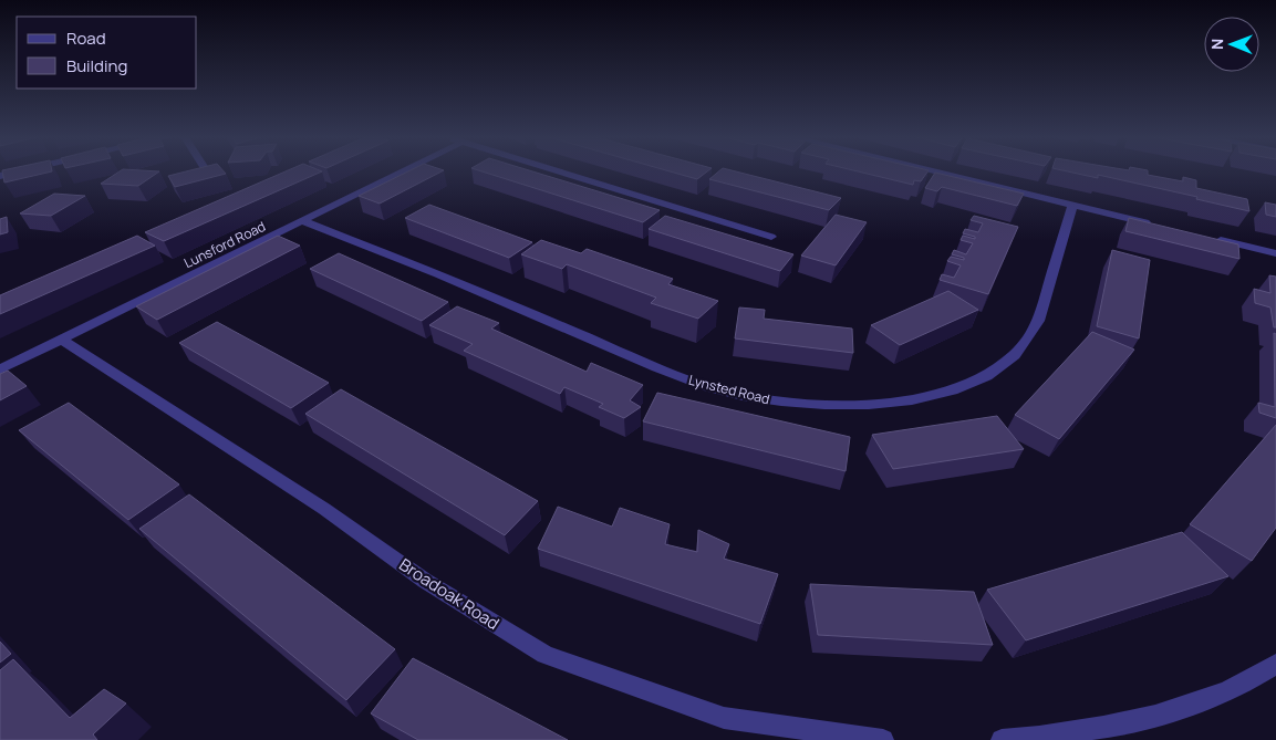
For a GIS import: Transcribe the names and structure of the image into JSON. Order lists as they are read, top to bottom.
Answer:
{
  "streets": {
    "street": ["Lunsford Road", "Lynsted Road", "Broadoak Road"]
  },
  "crossings": [
    ["Lunsford Road", "Lynsted Road"],
    ["Lunsford Road", "Broadoak Road"]
  ],
  "legend": ["Road", "Building"],
  "north": "left"
}
